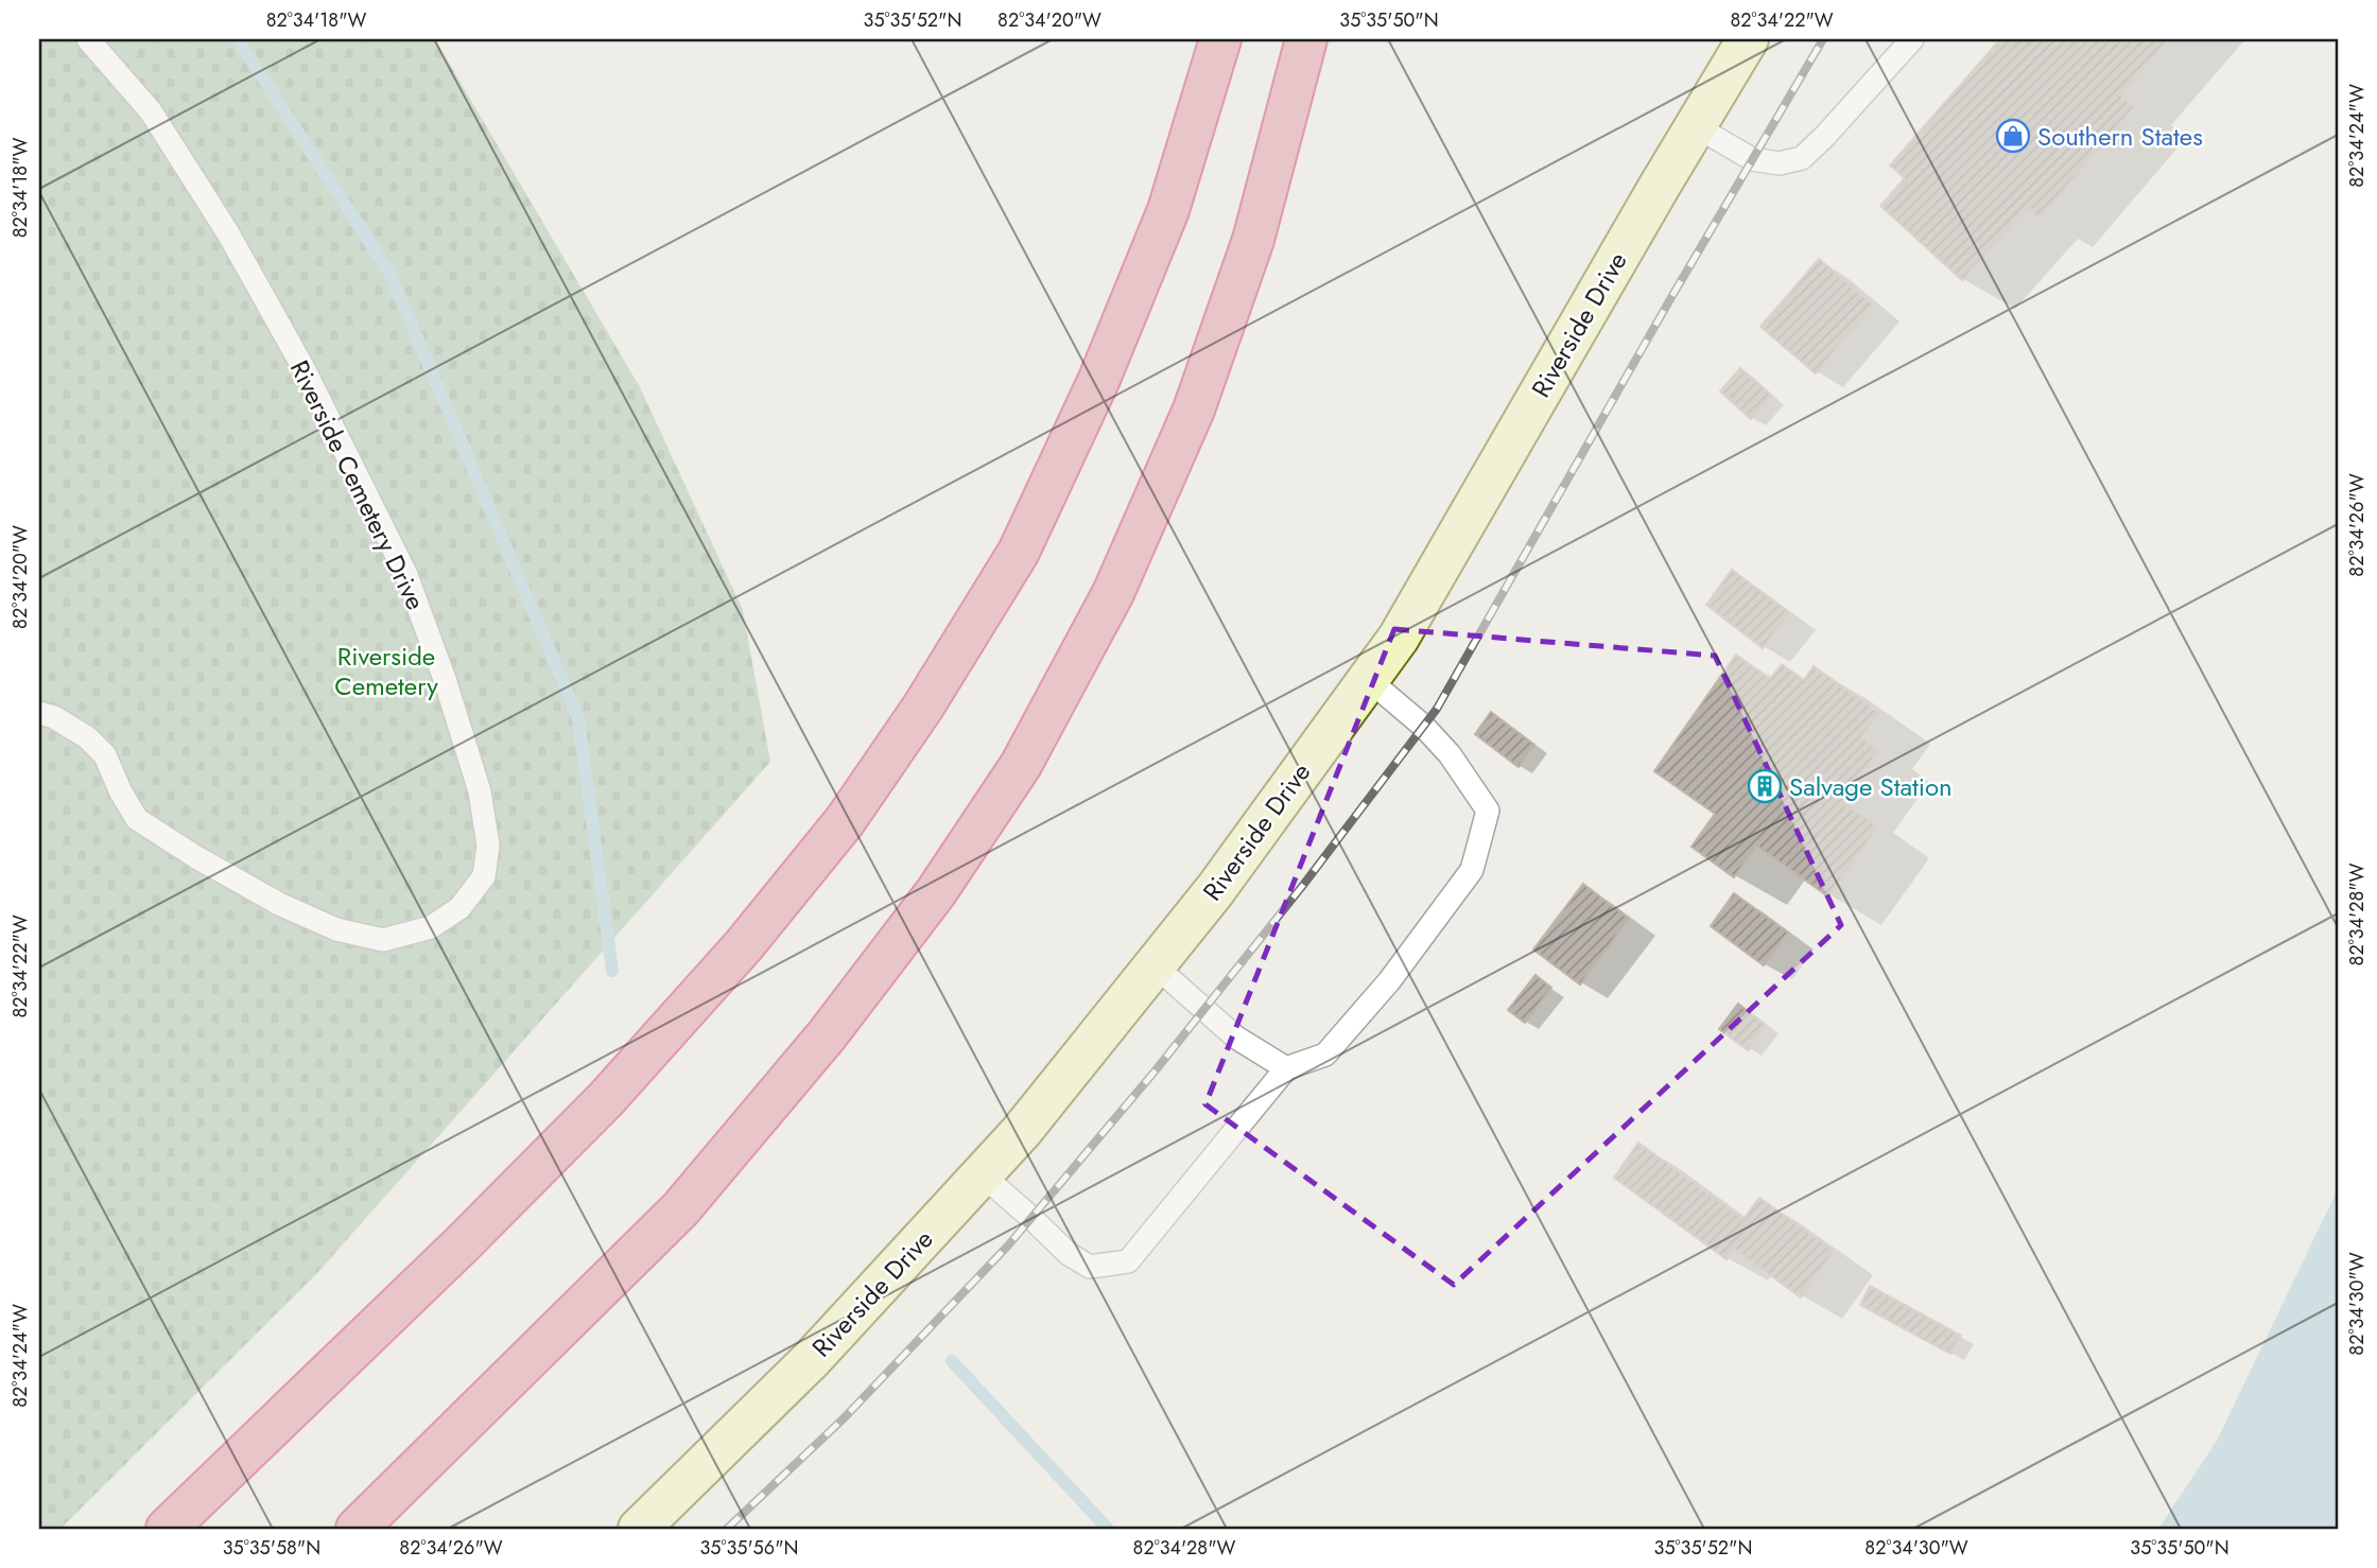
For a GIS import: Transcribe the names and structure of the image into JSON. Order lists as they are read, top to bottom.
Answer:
{
  "streets": {
    "main road": ["Riverside Drive"],
    "lane": ["Riverside Cemetery Drive"]
  },
  "parks": ["Riverside Cemetery"],
  "places": {
    "shop": ["Southern States"],
    "building": ["Salvage Station"]
  },
  "coordinates": [
    "82°34'18\"W",
    "35°35'52\"N",
    "82°34'20\"W",
    "35°35'50\"N",
    "82°34'22\"W",
    "82°34'24\"W",
    "82°34'26\"W",
    "82°34'28\"W",
    "82°34'30\"W",
    "35°35'58\"N",
    "35°35'56\"N"
  ]
}
